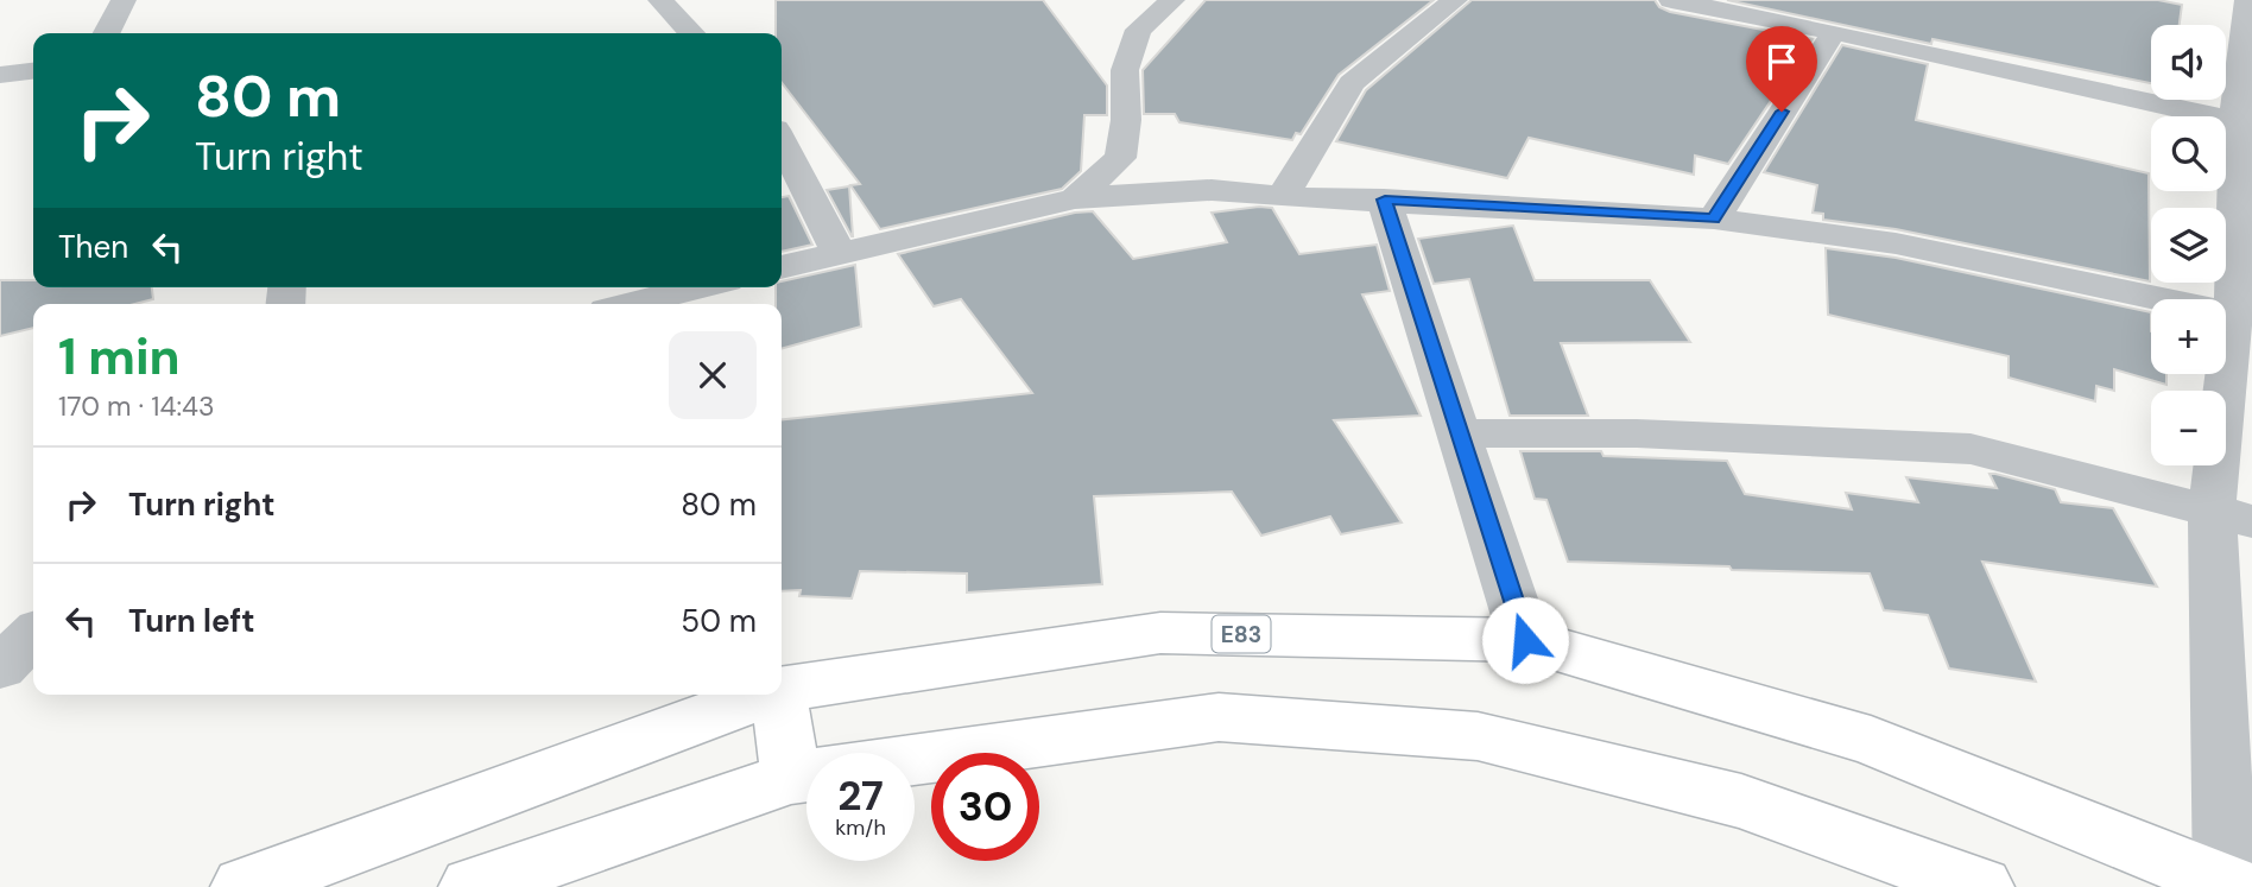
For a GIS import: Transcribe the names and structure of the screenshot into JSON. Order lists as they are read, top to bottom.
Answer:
{
  "streets": {
    "main road": ["E83"]
  },
  "page": {
    "map_buttons": ["+", "−"],
    "turn": ["80 m", "Turn right"],
    "then": "Then",
    "heading": ["1 min", "170 m · 14:43"],
    "list": [
      {
        "name": "Turn right",
        "value": "80 m"
      },
      {
        "name": "Turn left",
        "value": "50 m"
      }
    ],
    "speed": "27 km/h",
    "limit": "30"
  }
}
